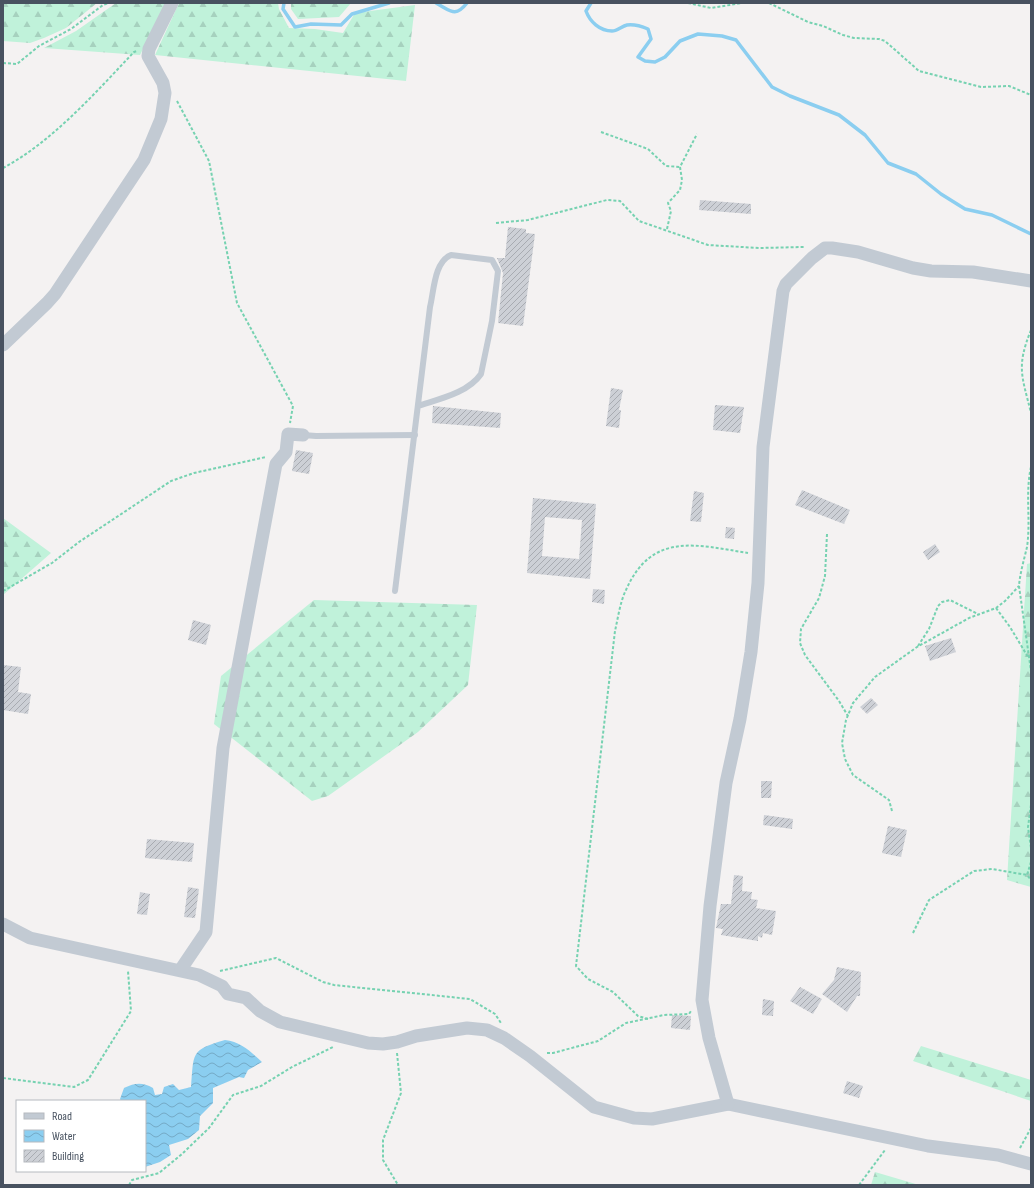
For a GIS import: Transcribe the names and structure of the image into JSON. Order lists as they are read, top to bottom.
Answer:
{
  "legend": ["Road", "Water", "Building"]
}
